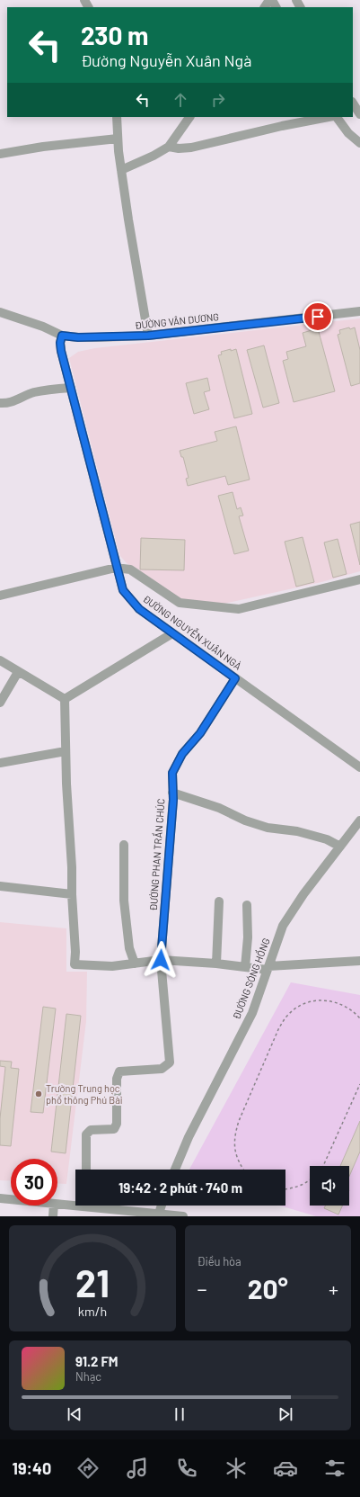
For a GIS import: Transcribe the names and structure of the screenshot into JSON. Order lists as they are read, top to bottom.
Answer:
{
  "streets": {
    "street": [
      "ĐƯỜNG VÂN DƯƠNG",
      "ĐƯỜNG NGUYỄN XUÂN NGÀ",
      "ĐƯỜNG PHAN TRẦN CHÚC",
      "ĐƯỜNG SÓNG HỒNG"
    ]
  },
  "crossings": [
    ["ĐƯỜNG VÂN DƯƠNG", "ĐƯỜNG NGUYỄN XUÂN NGÀ"],
    ["ĐƯỜNG NGUYỄN XUÂN NGÀ", "ĐƯỜNG PHAN TRẦN CHÚC"]
  ],
  "places": ["Trường Trung học phổ thông Phú Bài"],
  "page": {
    "turn": ["230 m", "Đường Nguyễn Xuân Ngà"],
    "limit": "30",
    "trip": "19:42 · 2 phút · 740 m",
    "tile": "Điều hòa",
    "heat": ["−", "20°", "+"],
    "song": ["91.2 FM", "Nhạc"],
    "tabs": "19:40",
    "gauge": ["21", "km/h"]
  }
}
